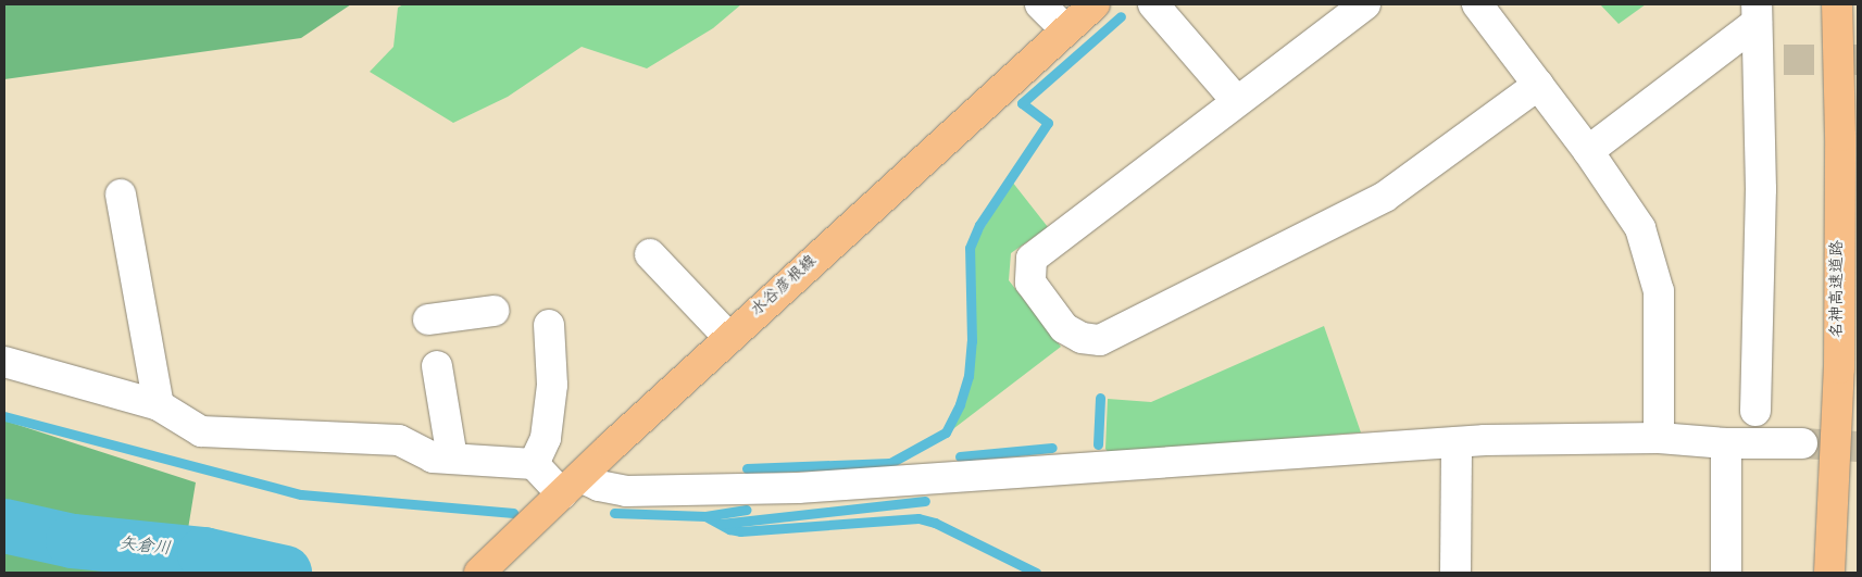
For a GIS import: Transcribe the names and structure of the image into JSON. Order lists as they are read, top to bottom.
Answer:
{
  "streets": {
    "main road": ["水谷彦根線", "名神高速道路"]
  },
  "water": ["矢倉川"]
}
